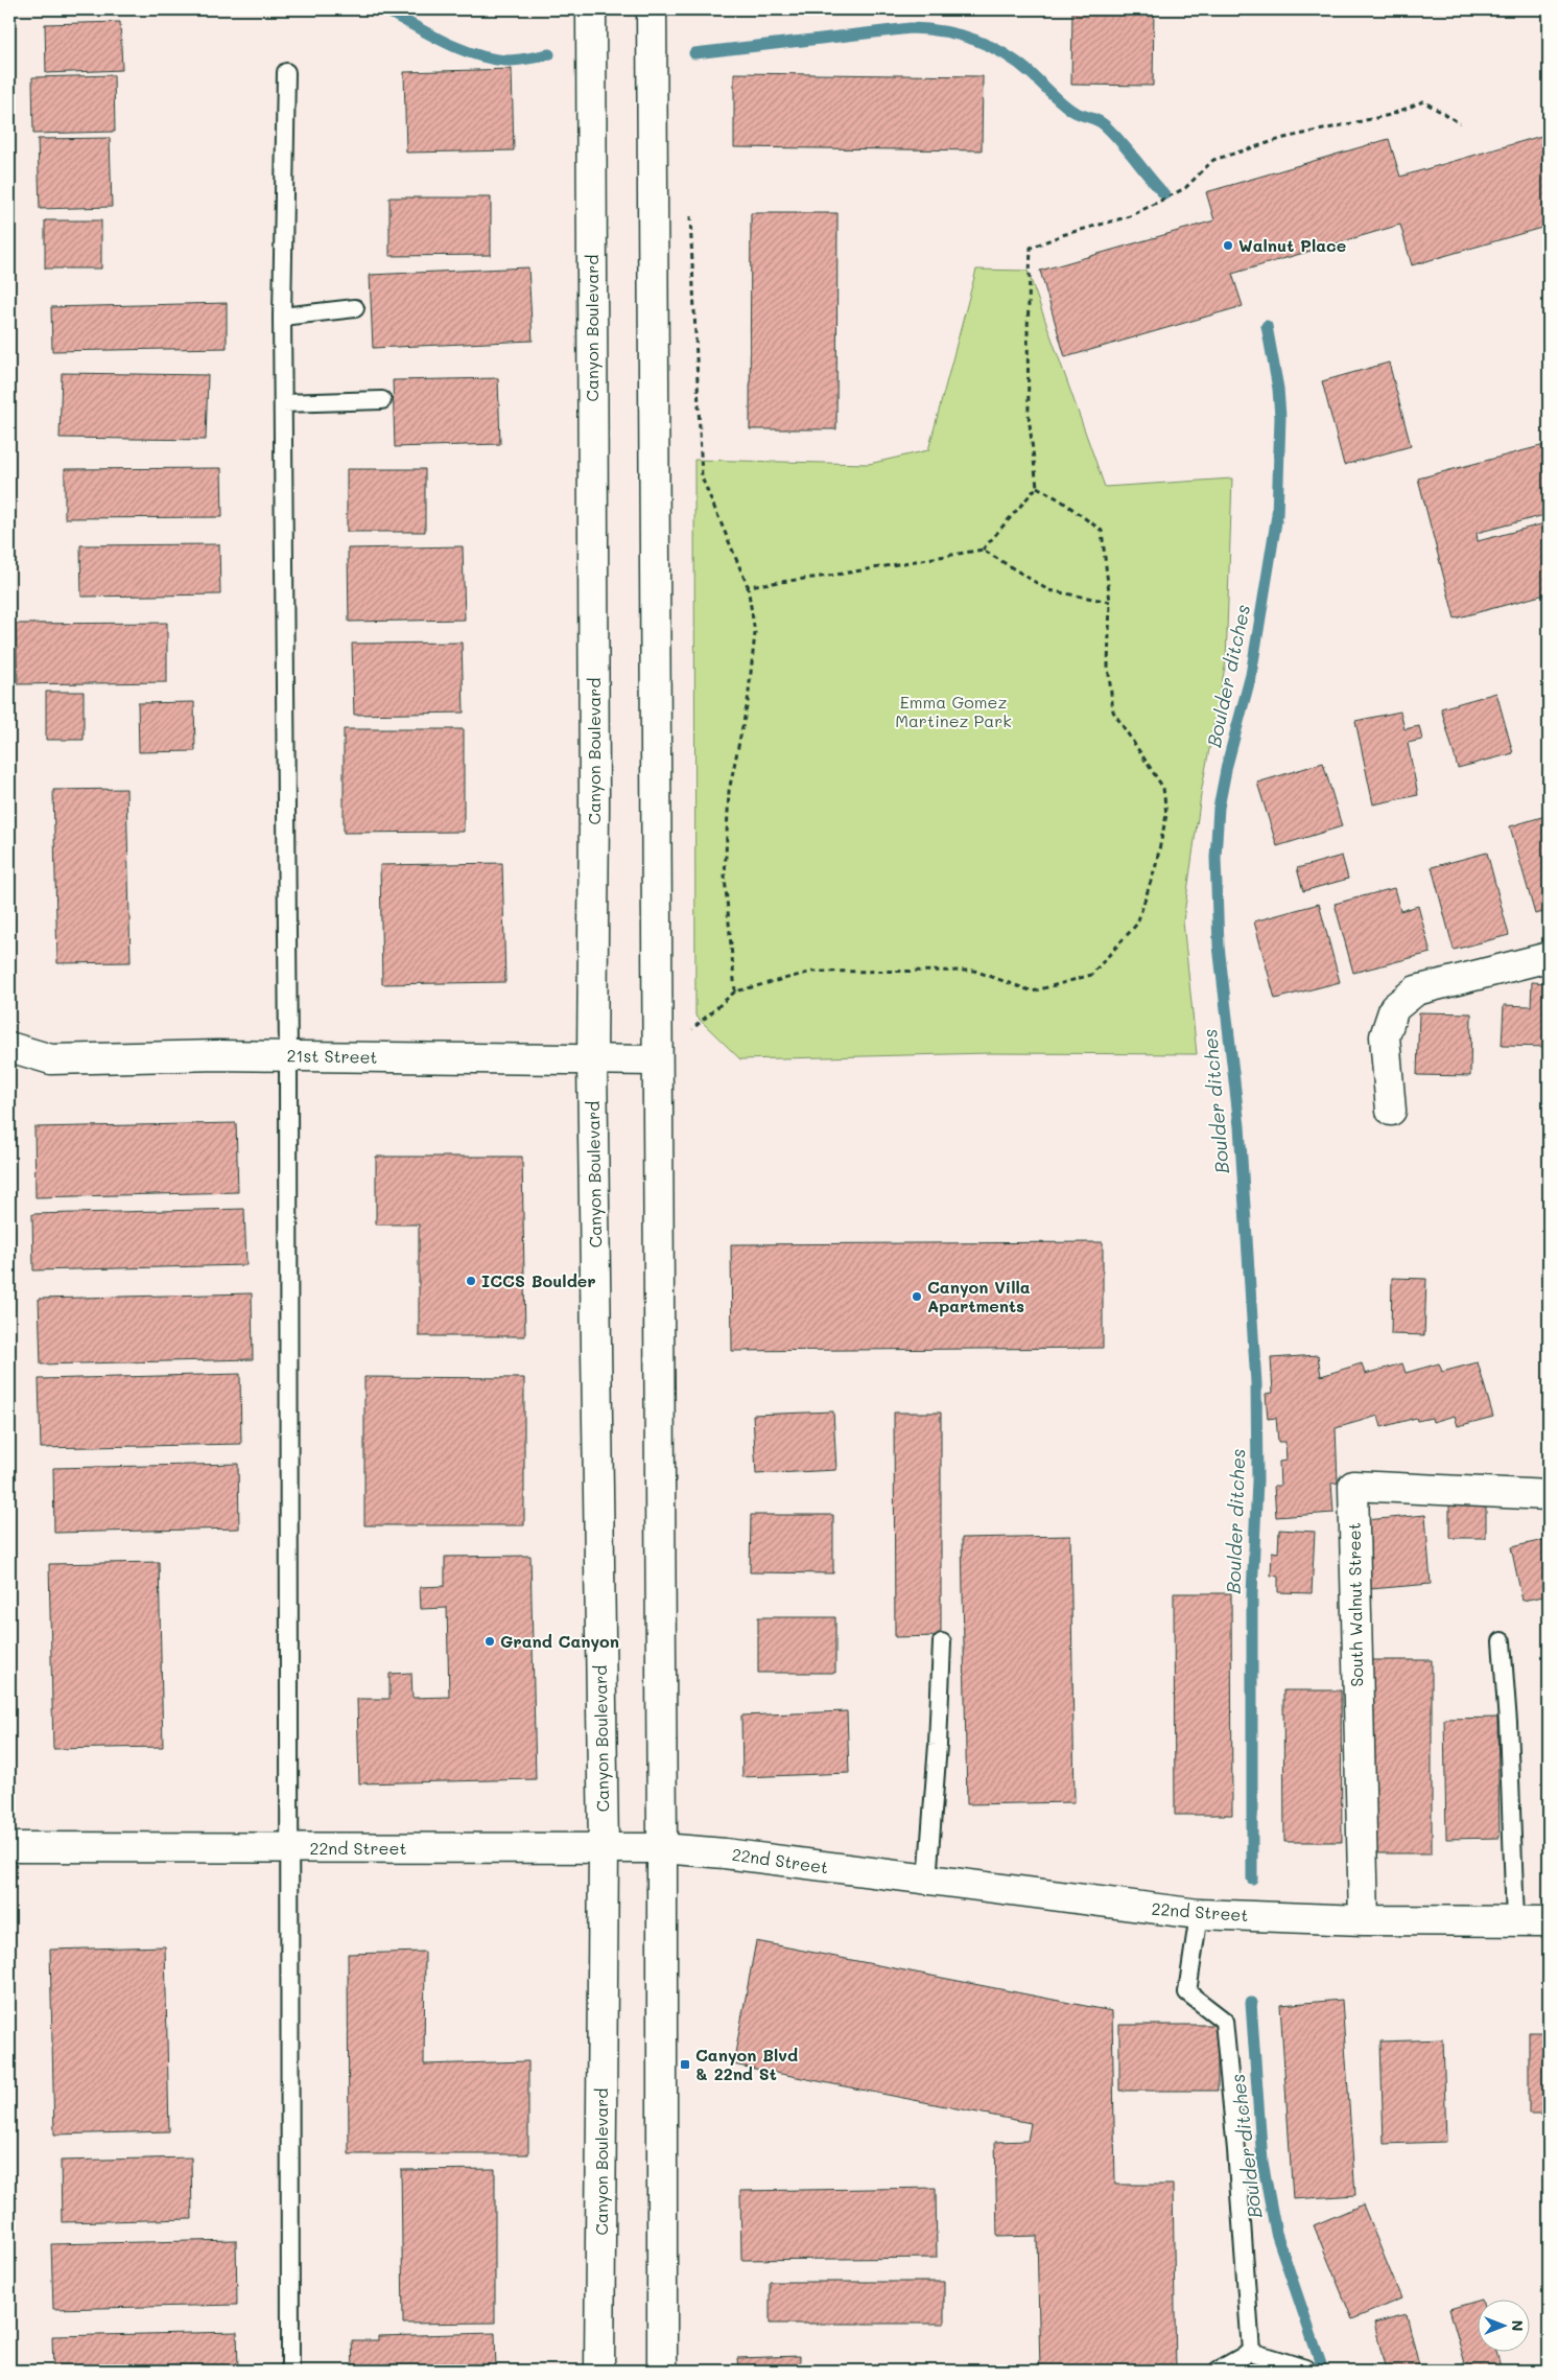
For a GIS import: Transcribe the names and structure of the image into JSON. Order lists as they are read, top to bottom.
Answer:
{
  "streets": {
    "main road": [
      "Canyon Boulevard",
      "21st Street",
      "South Walnut Street",
      "22nd Street"
    ]
  },
  "crossings": [
    ["Canyon Boulevard", "21st Street"],
    ["Canyon Boulevard", "22nd Street"],
    ["South Walnut Street", "22nd Street"]
  ],
  "water": ["Boulder ditches"],
  "parks": ["Emma Gomez Martinez Park"],
  "places": {
    "other": [
      "Walnut Place",
      "ICCS Boulder",
      "Canyon Villa Apartments",
      "Grand Canyon"
    ],
    "transit": ["Canyon Blvd & 22nd St"]
  },
  "north": "right"
}
